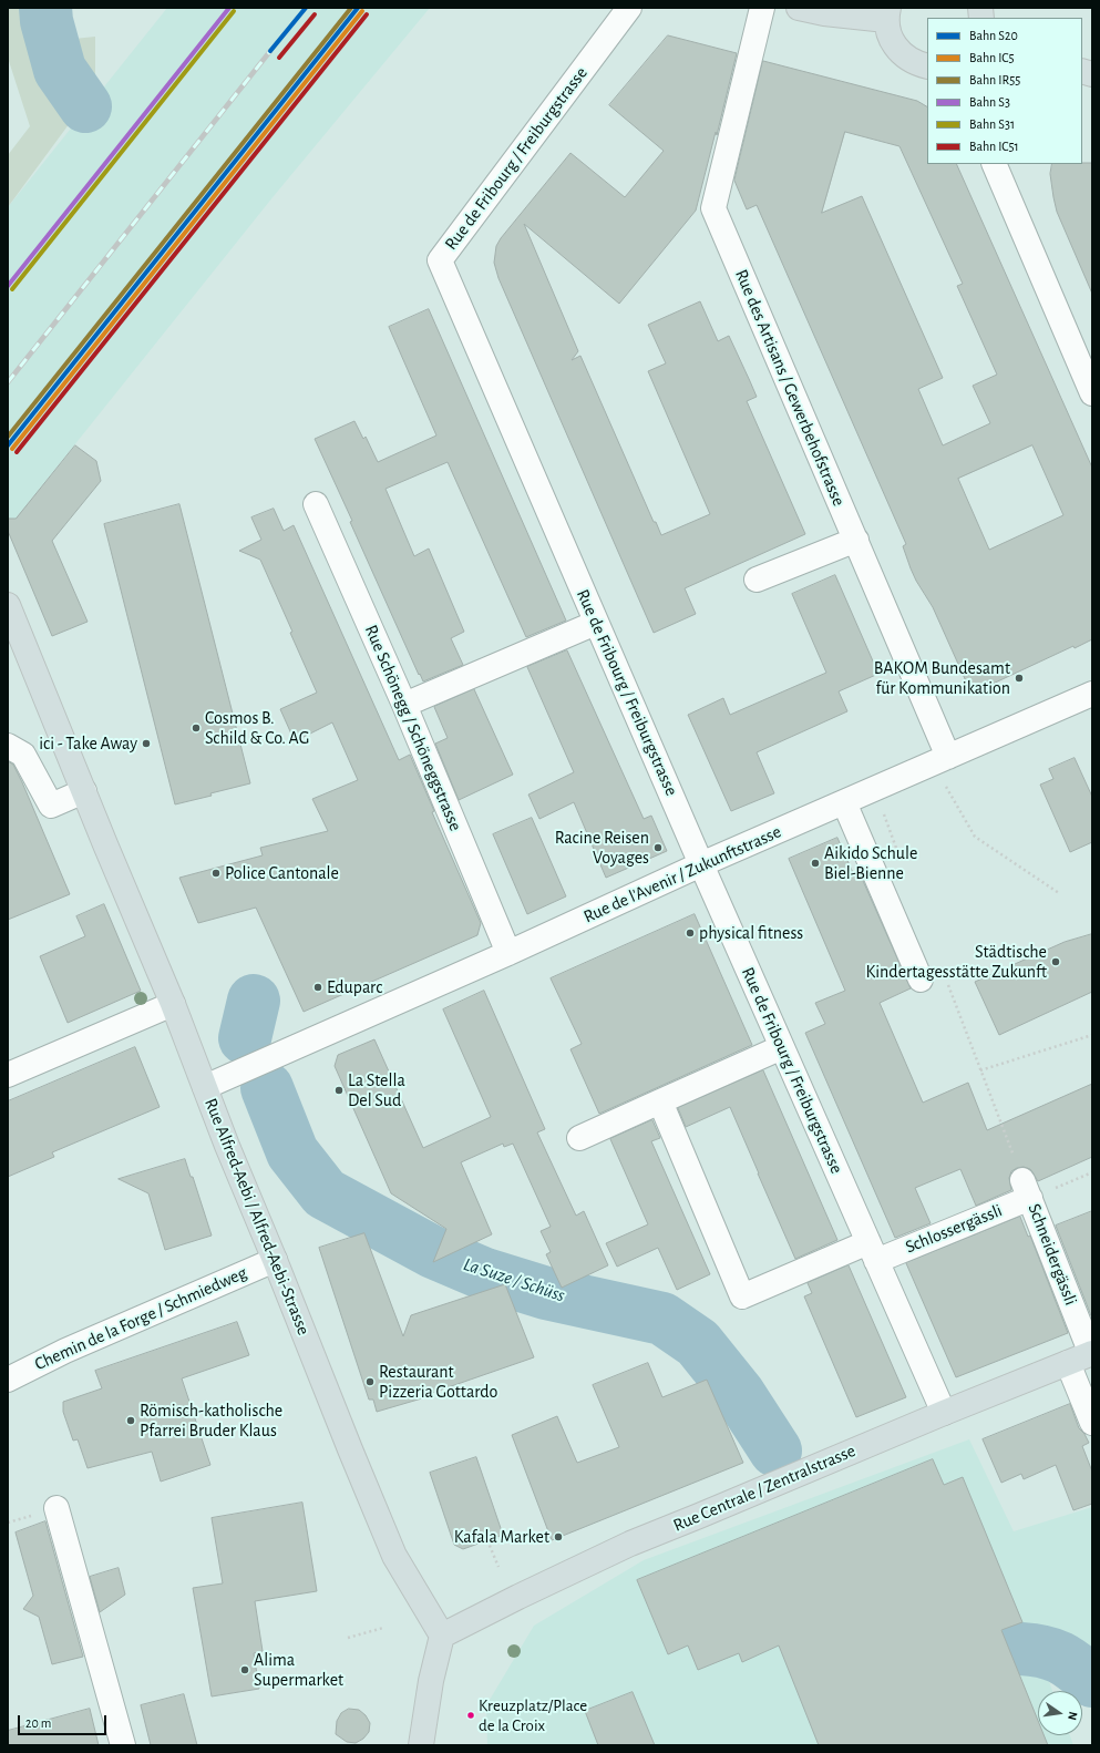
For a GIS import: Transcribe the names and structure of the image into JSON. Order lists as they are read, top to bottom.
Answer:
{
  "streets": {
    "main road": ["Rue Alfred-Aebi / Alfred-Aebi-Strasse", "Rue Centrale / Zentralstrasse"],
    "street": [
      "Rue de Fribourg / Freiburgstrasse",
      "Rue des Artisans / Gewerbehofstrasse",
      "Rue Schönegg / Schöneggstrasse",
      "Rue de l'Avenir / Zukunftstrasse",
      "Schlossergässli",
      "Schneidergässli",
      "Chemin de la Forge / Schmiedweg"
    ]
  },
  "crossings": [
    ["Rue de Fribourg / Freiburgstrasse", "Rue de l'Avenir / Zukunftstrasse"],
    ["Rue de Fribourg / Freiburgstrasse", "Schlossergässli"],
    ["Rue de Fribourg / Freiburgstrasse", "Rue Centrale / Zentralstrasse"],
    ["Rue des Artisans / Gewerbehofstrasse", "Rue de l'Avenir / Zukunftstrasse"],
    ["Rue Schönegg / Schöneggstrasse", "Rue de l'Avenir / Zukunftstrasse"],
    ["Rue de l'Avenir / Zukunftstrasse", "Rue Alfred-Aebi / Alfred-Aebi-Strasse"],
    ["Rue Alfred-Aebi / Alfred-Aebi-Strasse", "Chemin de la Forge / Schmiedweg"],
    ["Rue Alfred-Aebi / Alfred-Aebi-Strasse", "Rue Centrale / Zentralstrasse"],
    ["Schlossergässli", "Schneidergässli"],
    ["Schneidergässli", "Rue Centrale / Zentralstrasse"]
  ],
  "water": ["La Suze / Schüss"],
  "places": [
    "BAKOM Bundesamt für Kommunikation",
    "Cosmos B. Schild & Co. AG",
    "ici - Take Away",
    "Racine Reisen Voyages",
    "Aikido Schule Biel-Bienne",
    "Police Cantonale",
    "physical fitness",
    "Städtische Kindertagesstätte Zukunft",
    "Eduparc",
    "La Stella Del Sud",
    "Restaurant Pizzeria Gottardo",
    "Römisch-katholische Pfarrei Bruder Klaus",
    "Kafala Market",
    "Alima Supermarket",
    "Kreuzplatz/Place de la Croix"
  ],
  "lines": [
    "rail line S20",
    "rail line IR55",
    "rail line S3",
    "rail line IC5",
    "rail line S31",
    "rail line IC51"
  ],
  "legend": [
    "Bahn S20",
    "Bahn IC5",
    "Bahn IR55",
    "Bahn S3",
    "Bahn S31",
    "Bahn IC51"
  ],
  "scale_bar": "20 m",
  "north": "right"
}
